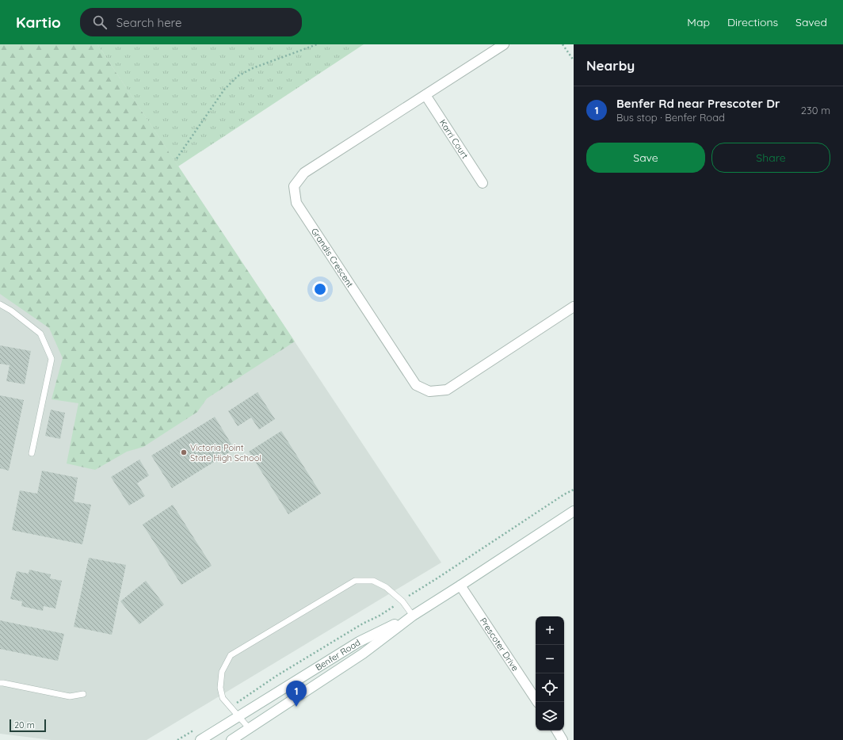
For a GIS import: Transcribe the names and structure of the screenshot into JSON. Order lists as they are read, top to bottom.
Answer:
{
  "streets": {
    "street": [
      "Karri Court",
      "Grandis Crescent",
      "Prescoter Drive",
      "Benfer Road"
    ]
  },
  "crossings": [
    ["Karri Court", "Grandis Crescent"],
    ["Prescoter Drive", "Benfer Road"]
  ],
  "places": ["Victoria Point State High School"],
  "scale_bar": "20 m",
  "page": {
    "header": "Kartio",
    "search": "Search here",
    "nav": ["Map", "Directions", "Saved"],
    "heading": "Nearby",
    "list": [
      {
        "mark": "1",
        "name": "Benfer Rd near Prescoter Dr",
        "note": "Bus stop · Benfer Road",
        "value": "230 m"
      }
    ],
    "buttons": ["Save", "Share"],
    "map_buttons": ["+", "−"],
    "pins": "1",
    "scale": "20 m"
  }
}
